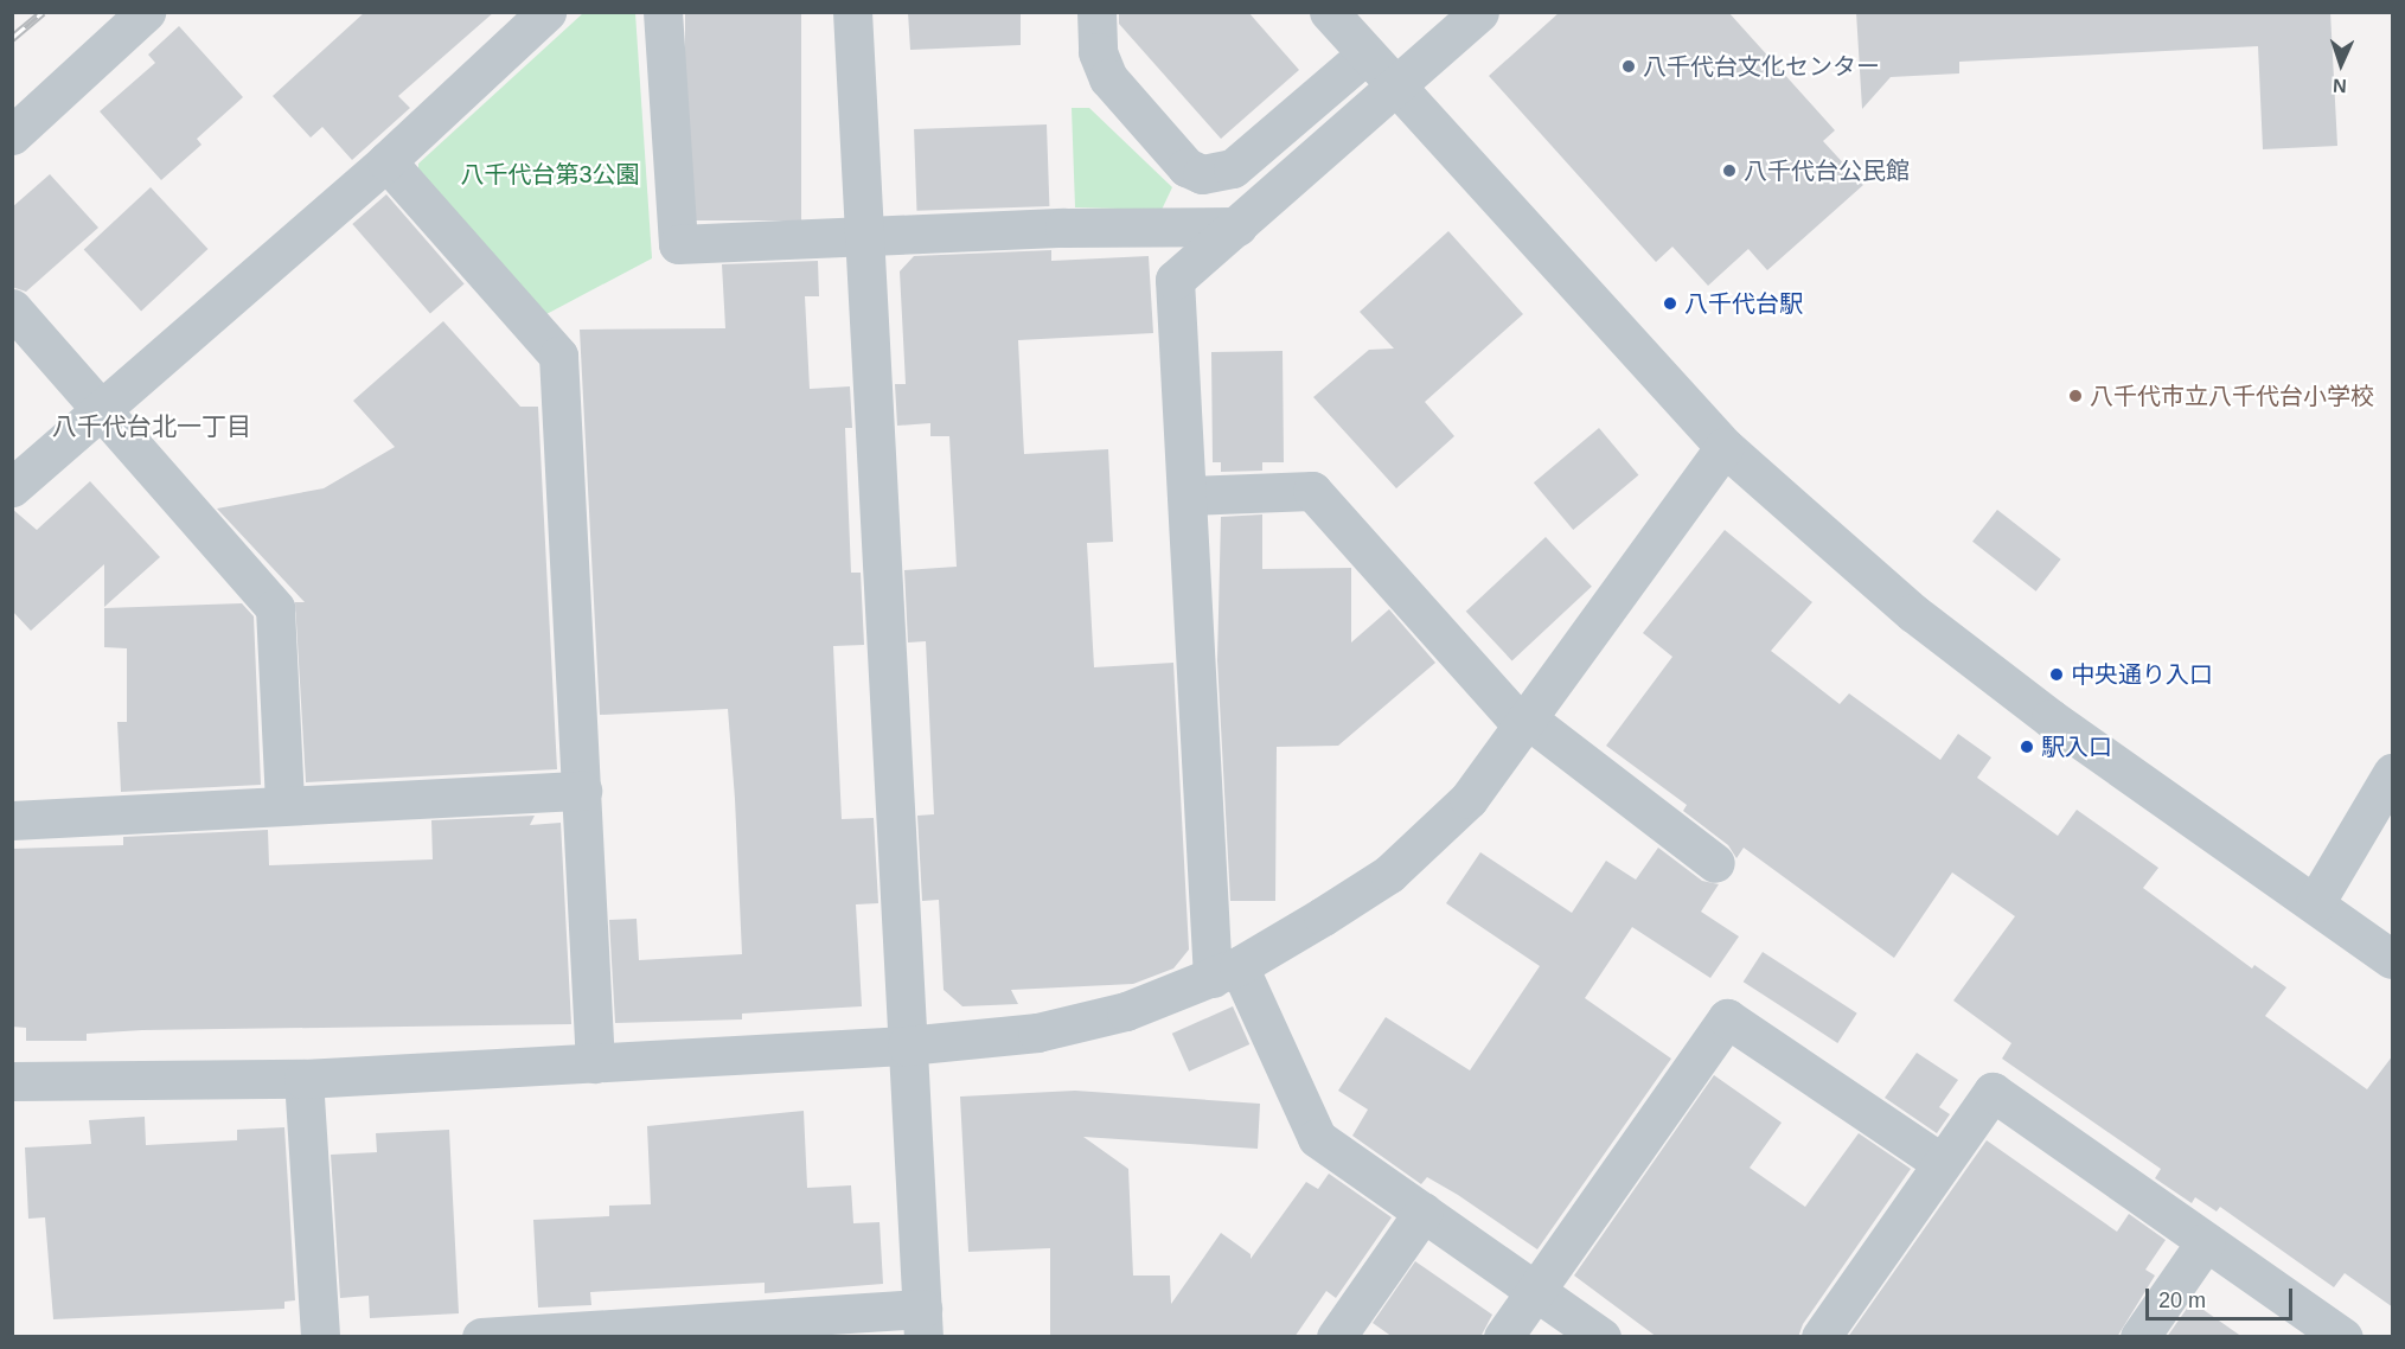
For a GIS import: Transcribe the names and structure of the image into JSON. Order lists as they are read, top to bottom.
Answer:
{
  "districts": ["八千代台北一丁目"],
  "parks": ["八千代台第3公園"],
  "places": [
    "八千代台文化センター",
    "八千代台公民館",
    "八千代台駅",
    "八千代市立八千代台小学校",
    "中央通り入口",
    "駅入口"
  ],
  "scale_bar": "20 m",
  "north": "bottom"
}
